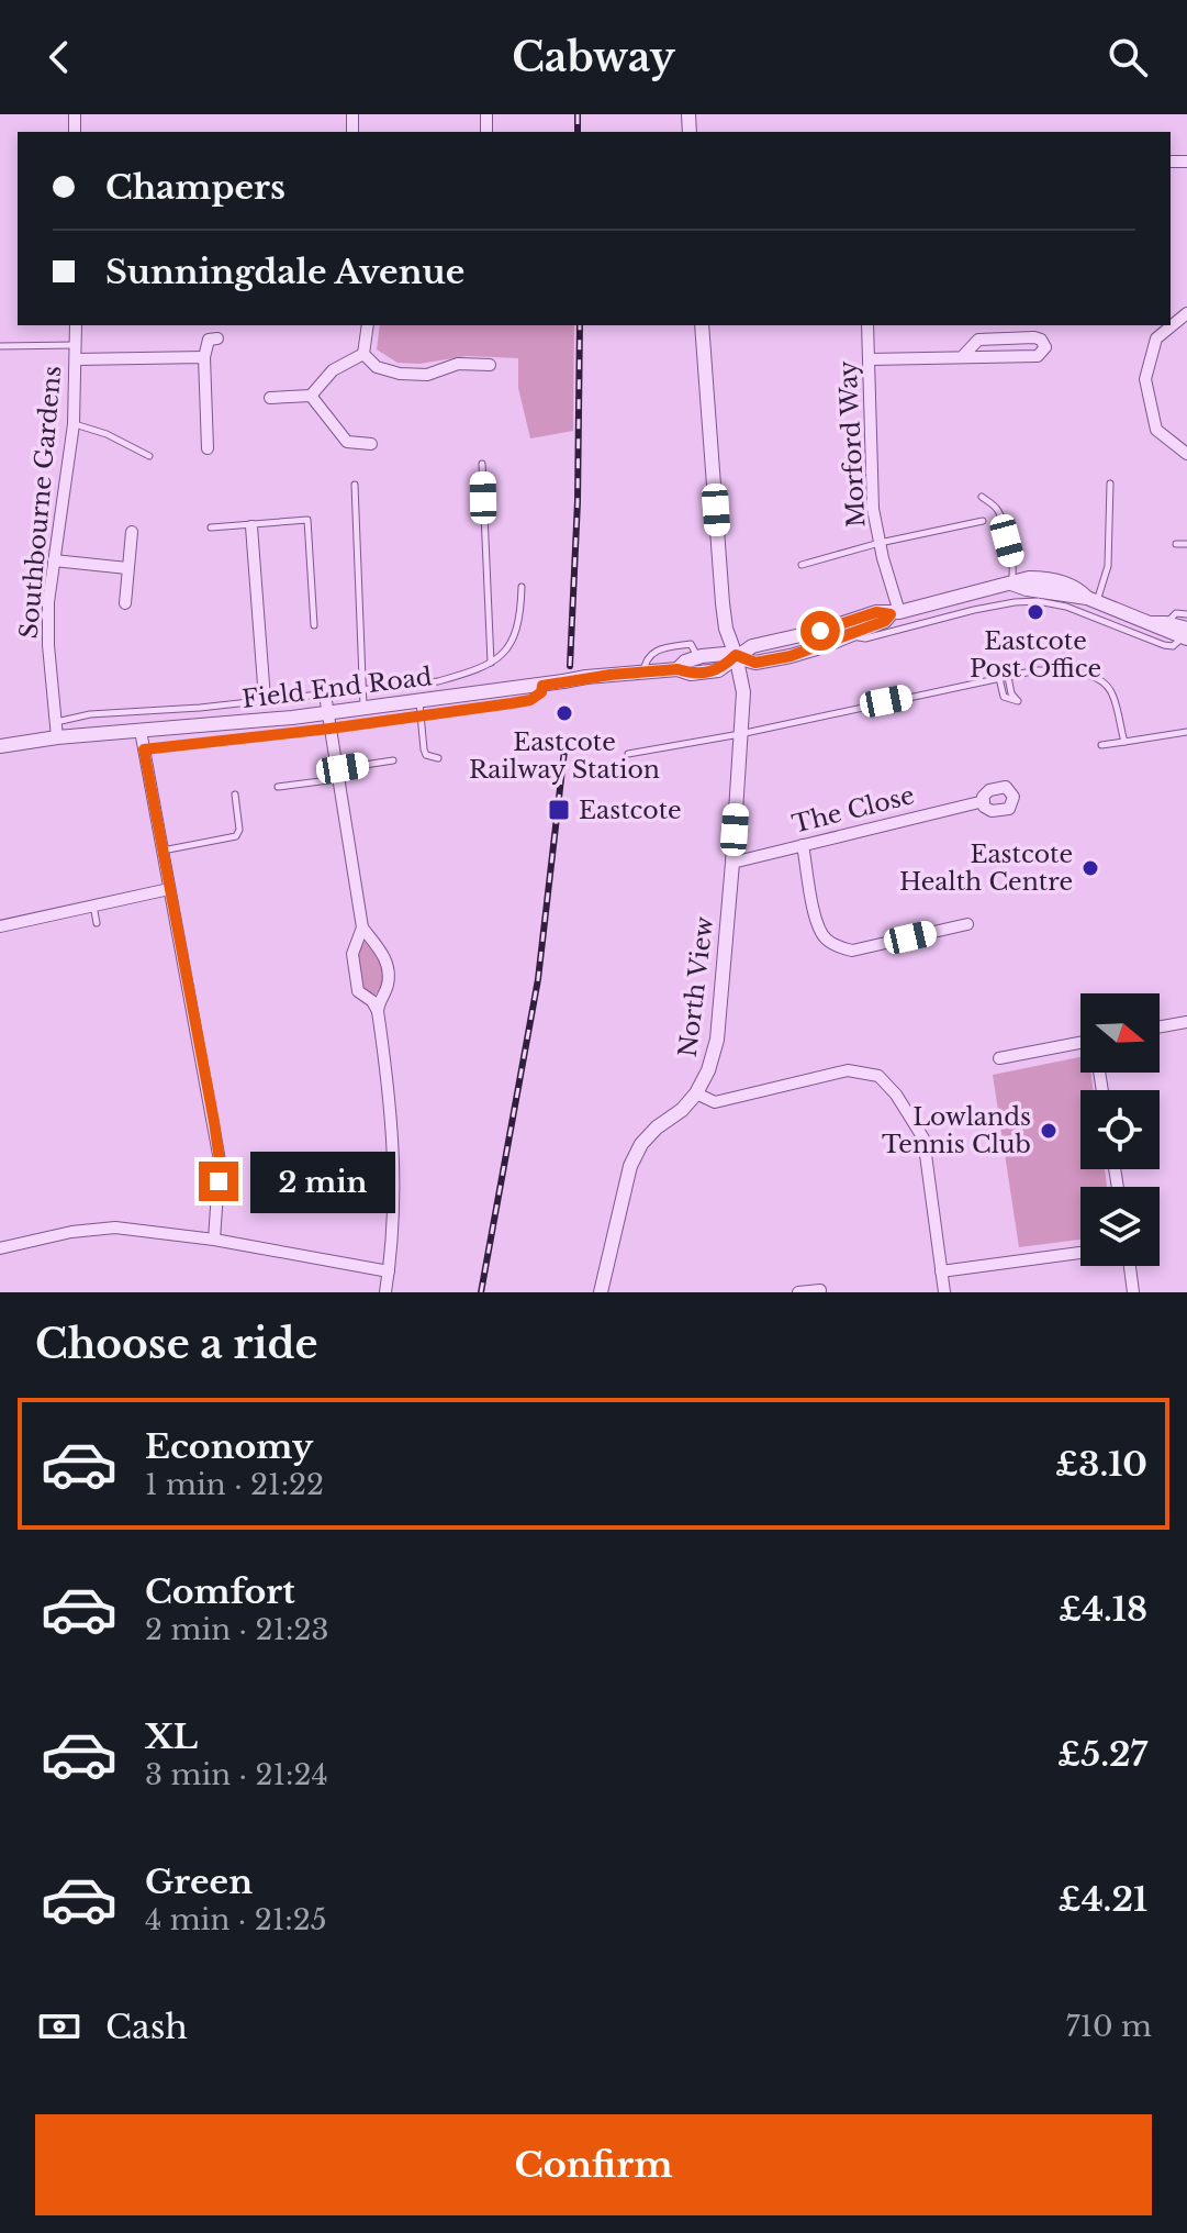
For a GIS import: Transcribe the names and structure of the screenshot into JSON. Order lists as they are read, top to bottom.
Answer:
{
  "streets": {
    "street": [
      "Morford Way",
      "Southbourne Gardens",
      "Field End Road",
      "The Close",
      "North View"
    ]
  },
  "crossings": [
    ["Morford Way", "Field End Road"],
    ["Southbourne Gardens", "Field End Road"],
    ["Field End Road", "North View"],
    ["The Close", "North View"]
  ],
  "places": {
    "other": [
      "Eastcote Post Office",
      "Eastcote Railway Station",
      "Eastcote Health Centre",
      "Lowlands Tennis Club"
    ],
    "transit": ["Eastcote"]
  },
  "north": "right",
  "page": {
    "header": "Cabway",
    "banner": ["Champers", "Sunningdale Avenue"],
    "bubble": "2 min",
    "heading": "Choose a ride",
    "list": [
      {
        "name": "Economy",
        "note": "1 min · 21:22",
        "value": "£3.10"
      },
      {
        "name": "Comfort",
        "note": "2 min · 21:23",
        "value": "£4.18"
      },
      {
        "name": "XL",
        "note": "3 min · 21:24",
        "value": "£5.27"
      },
      {
        "name": "Green",
        "note": "4 min · 21:25",
        "value": "£4.21"
      }
    ],
    "pay": ["Cash", "710 m"],
    "buttons": "Confirm"
  }
}
